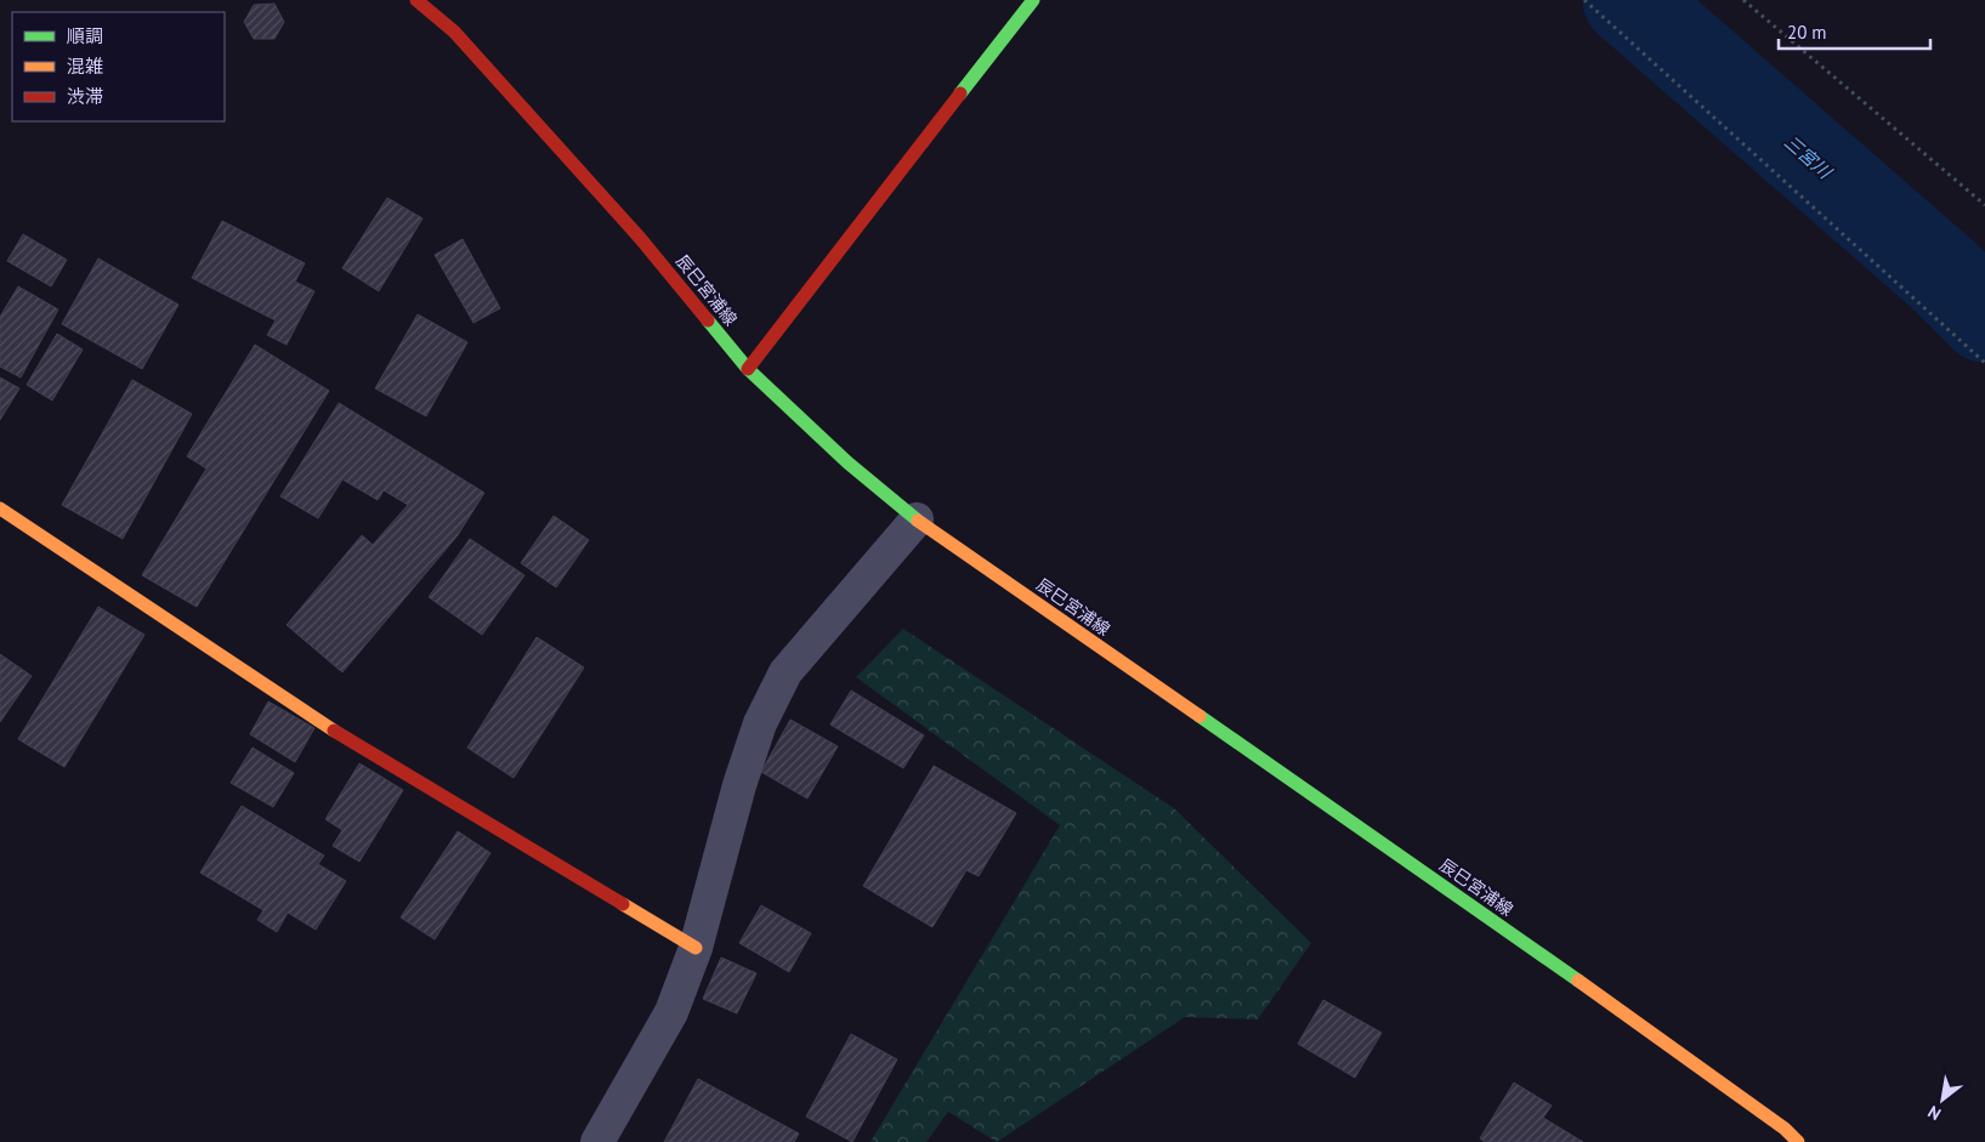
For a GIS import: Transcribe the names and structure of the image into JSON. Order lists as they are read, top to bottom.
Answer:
{
  "streets": {
    "main road": ["辰巳宮浦線"]
  },
  "water": ["三宮川"],
  "legend": ["順調", "混雑", "渋滞"],
  "scale_bar": "20 m",
  "north": "bottom left"
}
